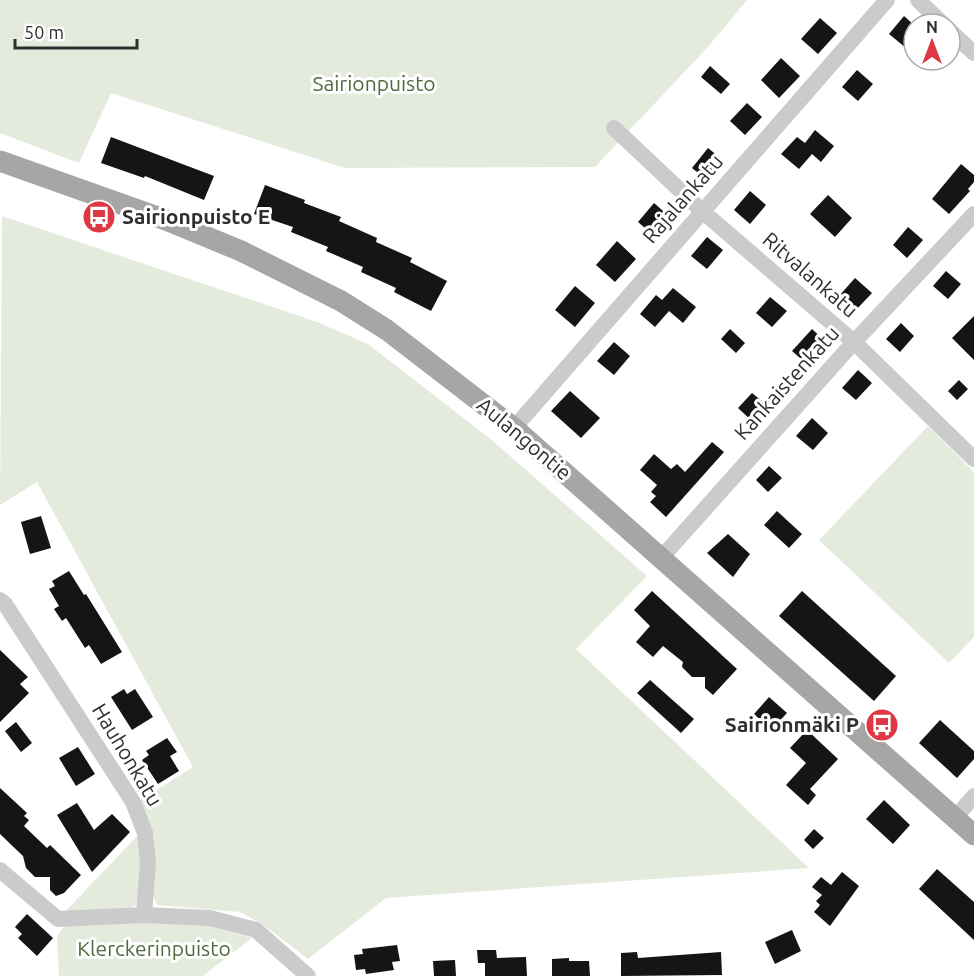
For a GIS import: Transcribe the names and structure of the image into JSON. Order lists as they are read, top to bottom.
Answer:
{
  "streets": {
    "main road": ["Aulangontie"],
    "street": [
      "Rajalankatu",
      "Ritvalankatu",
      "Kankaistenkatu",
      "Hauhonkatu"
    ]
  },
  "crossings": [
    ["Rajalankatu", "Ritvalankatu"],
    ["Rajalankatu", "Aulangontie"],
    ["Ritvalankatu", "Kankaistenkatu"],
    ["Kankaistenkatu", "Aulangontie"]
  ],
  "parks": ["Sairionpuisto", "Klerckerinpuisto"],
  "places": {
    "bus stop": ["Sairionpuisto E", "Sairionmäki P"]
  },
  "scale_bar": "50 m",
  "north": "top"
}
